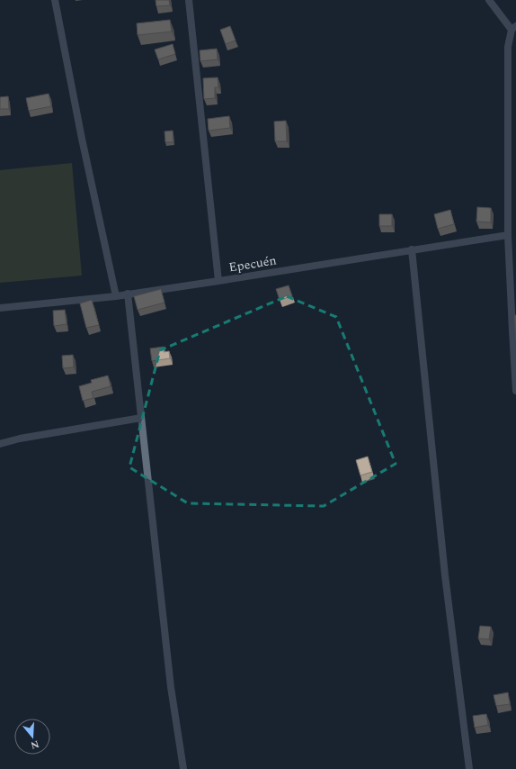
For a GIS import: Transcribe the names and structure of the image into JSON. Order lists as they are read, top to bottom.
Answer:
{
  "streets": {
    "street": ["Epecuén"]
  },
  "north": "bottom"
}
